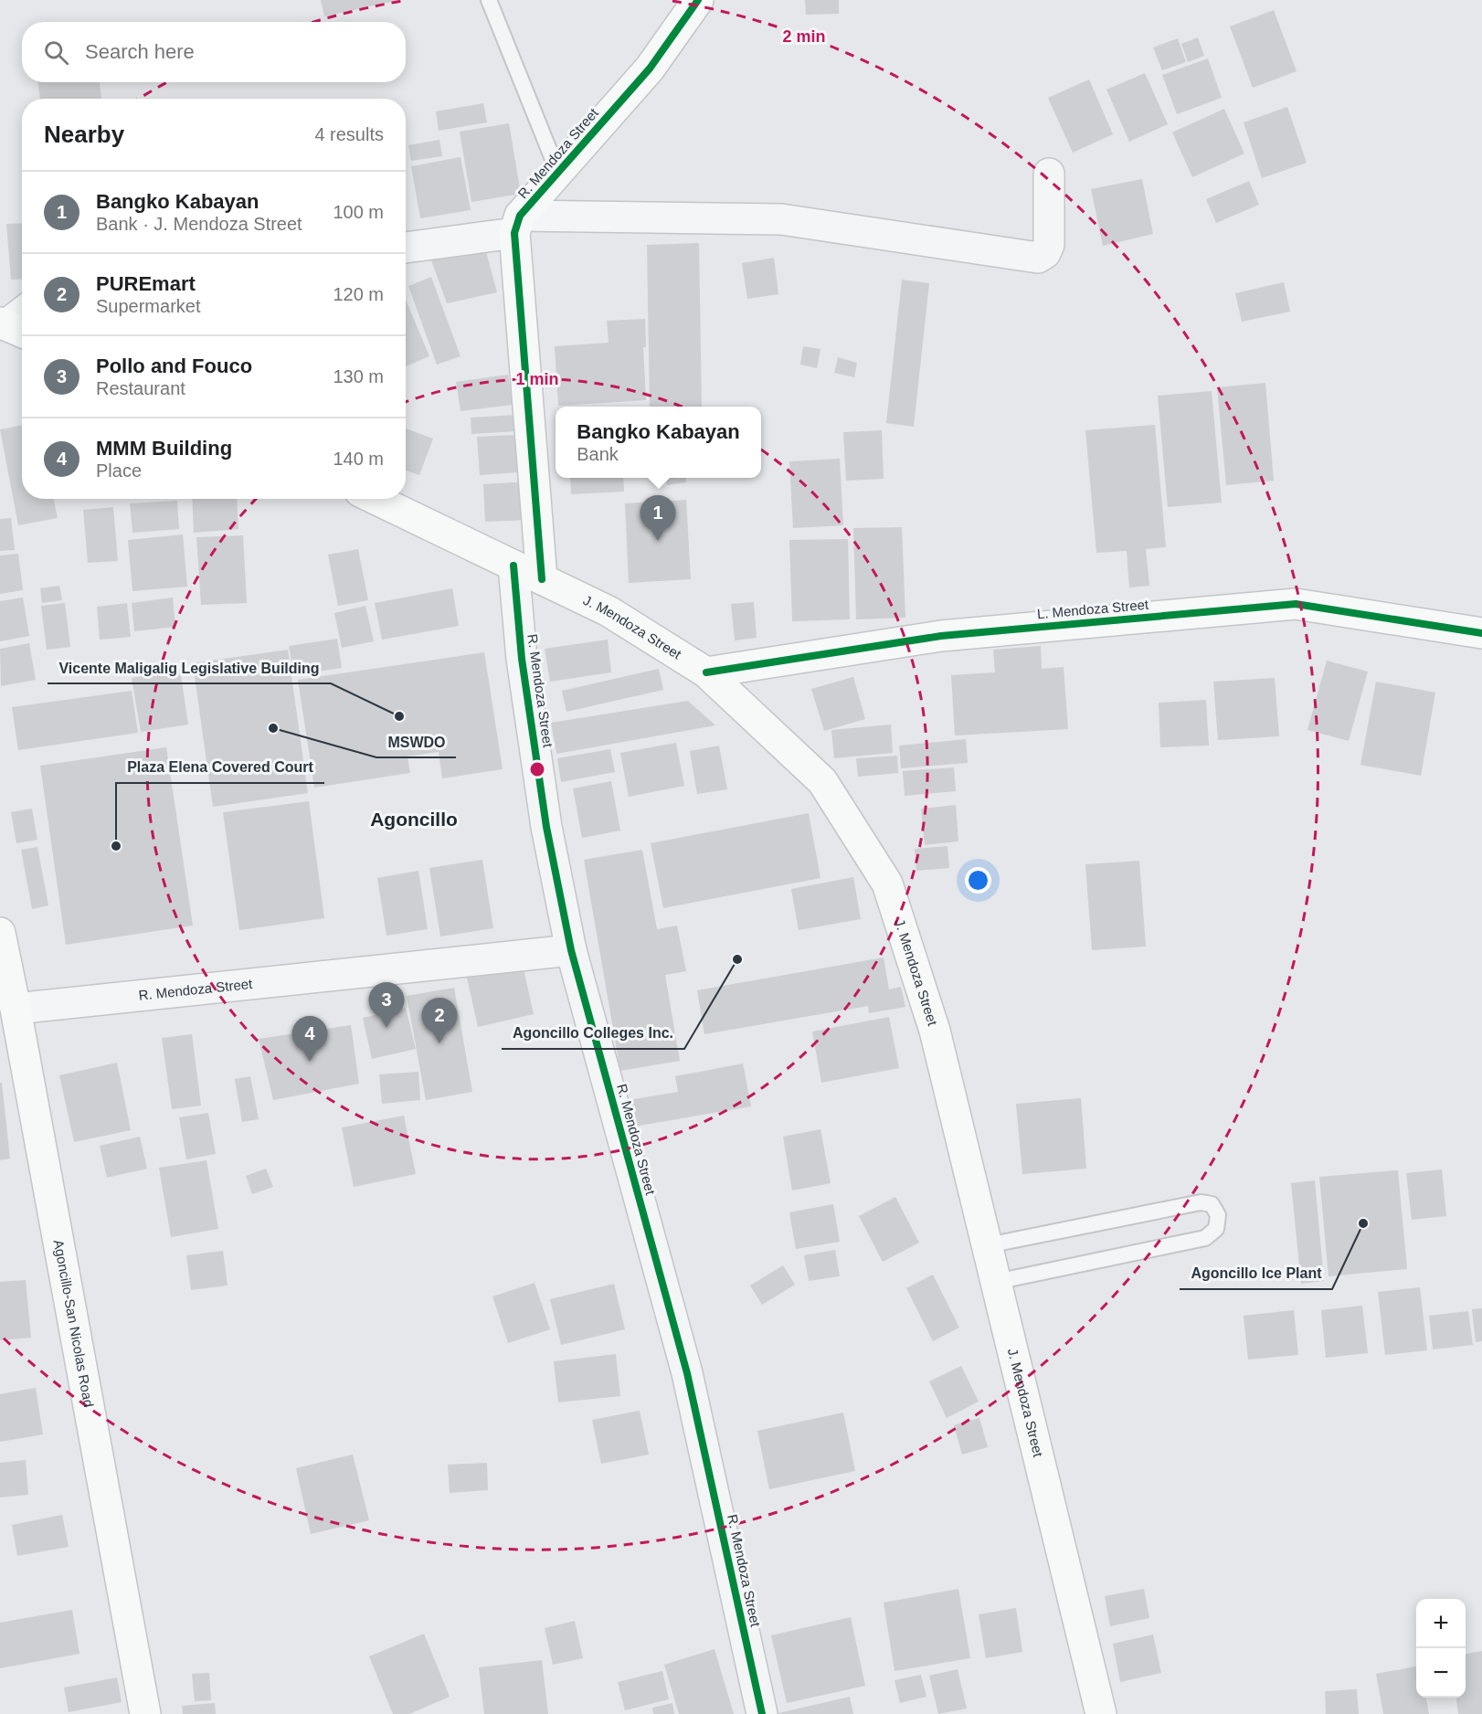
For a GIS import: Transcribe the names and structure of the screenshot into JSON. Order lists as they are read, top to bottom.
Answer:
{
  "streets": {
    "main road": [
      "R. Mendoza Street",
      "L. Mendoza Street",
      "J. Mendoza Street",
      "Agoncillo-San Nicolas Road"
    ]
  },
  "crossings": [
    ["R. Mendoza Street", "J. Mendoza Street"],
    ["R. Mendoza Street", "Agoncillo-San Nicolas Road"],
    ["L. Mendoza Street", "J. Mendoza Street"]
  ],
  "districts": ["Agoncillo"],
  "places": [
    "Vicente Maligalig Legislative Building",
    "MSWDO",
    "Plaza Elena Covered Court",
    "Agoncillo Colleges Inc.",
    "Agoncillo Ice Plant"
  ],
  "page": {
    "search": "Search here",
    "heading": ["Nearby", "4 results"],
    "list": [
      {
        "mark": "1",
        "name": "Bangko Kabayan",
        "note": "Bank · J. Mendoza Street",
        "value": "100 m"
      },
      {
        "mark": "2",
        "name": "PUREmart",
        "note": "Supermarket",
        "value": "120 m"
      },
      {
        "mark": "3",
        "name": "Pollo and Fouco",
        "note": "Restaurant",
        "value": "130 m"
      },
      {
        "mark": "4",
        "name": "MMM Building",
        "note": "Place",
        "value": "140 m"
      }
    ],
    "popup": ["Bangko Kabayan", "Bank"],
    "pins": [
      "1",
      "3",
      "2",
      "4"
    ],
    "map_buttons": ["+", "−"]
  },
  "rings": ["2 min", "1 min"]
}
